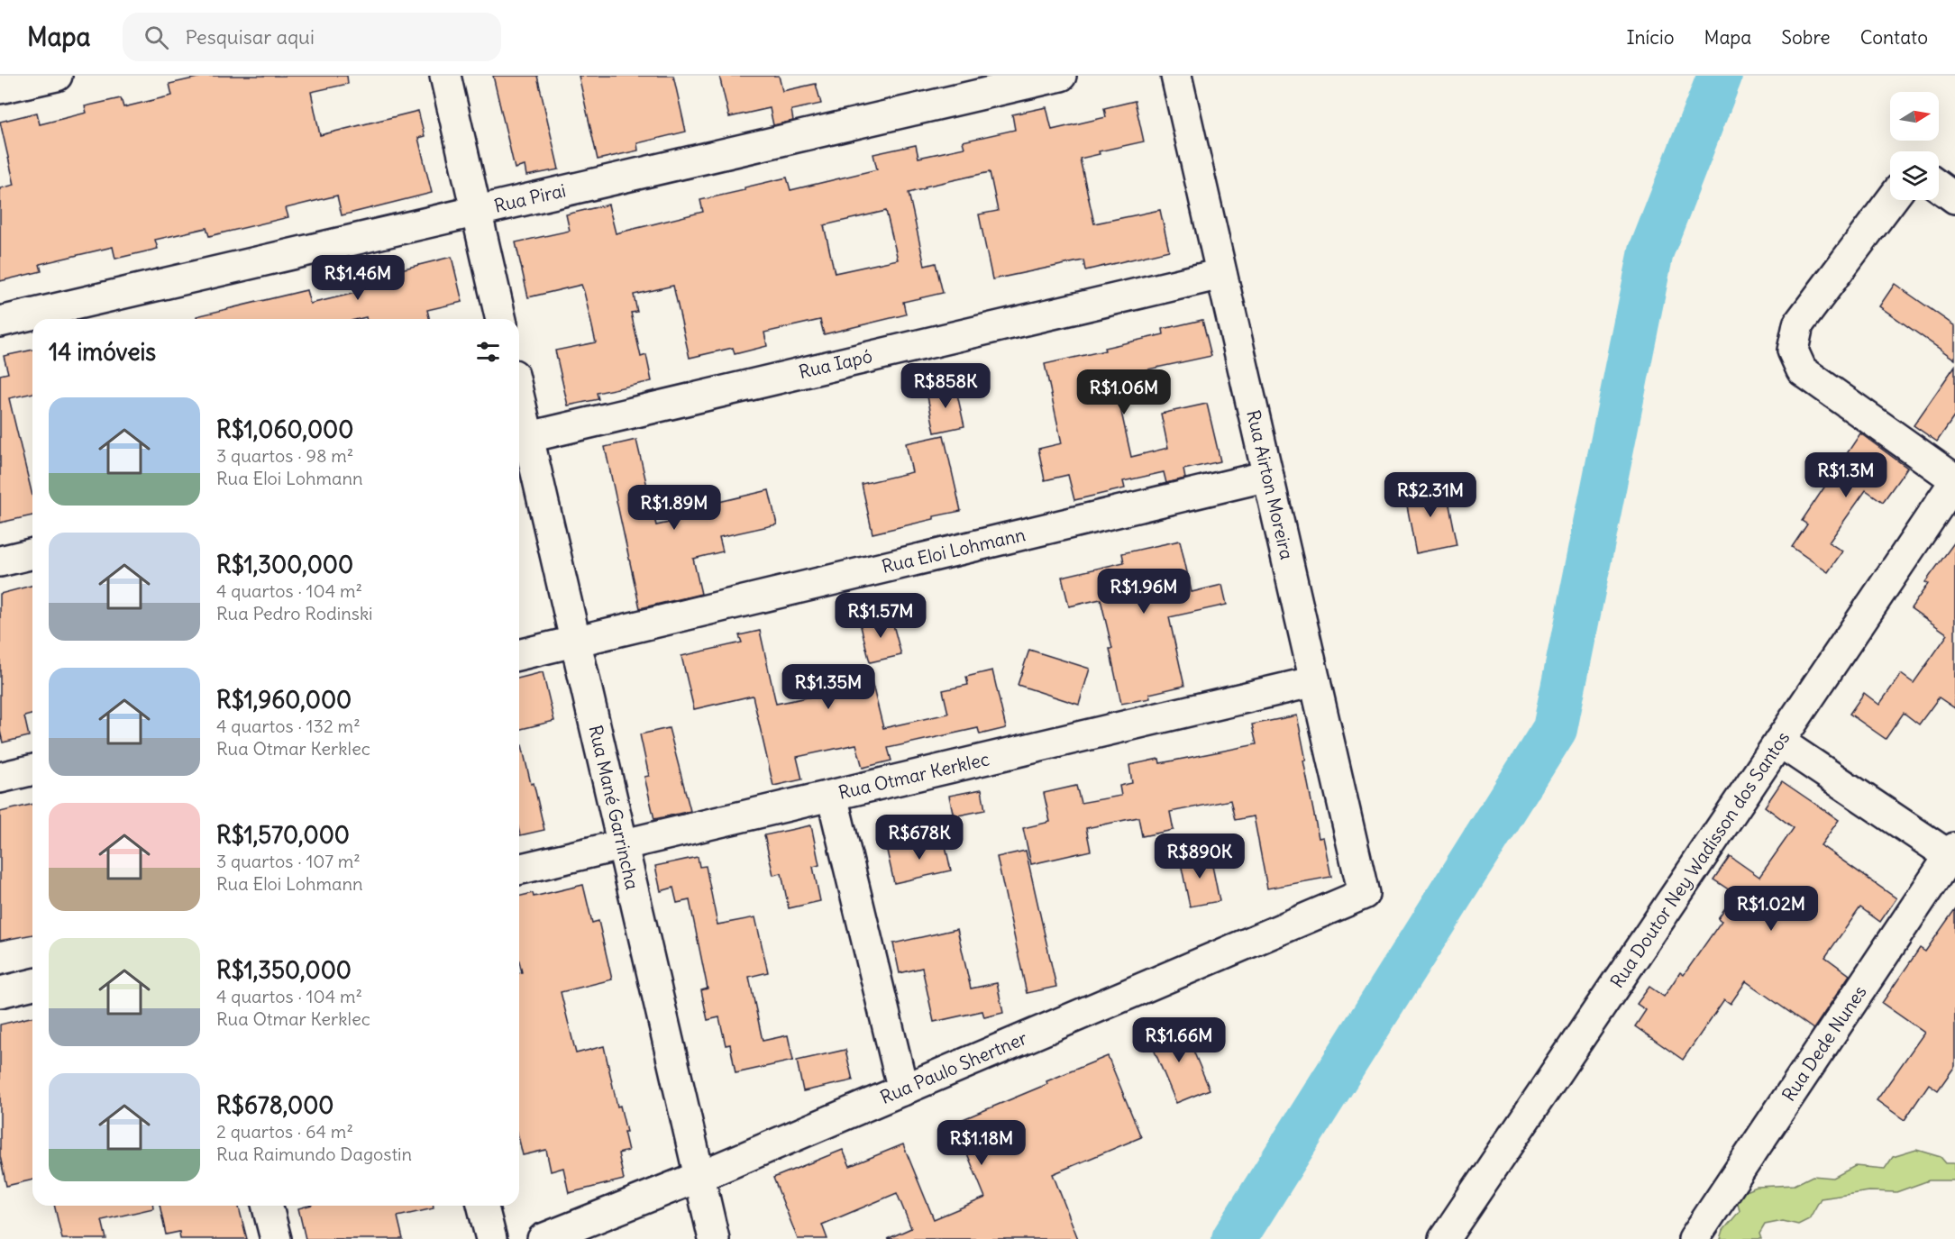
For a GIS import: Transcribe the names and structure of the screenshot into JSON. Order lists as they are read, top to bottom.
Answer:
{
  "streets": {
    "street": [
      "Rua Pirai",
      "Rua Iapó",
      "Rua Airton Moreira",
      "Rua Eloi Lohmann",
      "Rua Otmar Kerklec",
      "Rua Mané Garrincha",
      "Rua Doutor Ney Wadisson dos Santos",
      "Rua Dede Nunes",
      "Rua Paulo Shertner"
    ]
  },
  "crossings": [
    ["Rua Iapó", "Rua Airton Moreira"],
    ["Rua Iapó", "Rua Mané Garrincha"],
    ["Rua Airton Moreira", "Rua Eloi Lohmann"],
    ["Rua Airton Moreira", "Rua Otmar Kerklec"],
    ["Rua Airton Moreira", "Rua Paulo Shertner"],
    ["Rua Eloi Lohmann", "Rua Mané Garrincha"],
    ["Rua Otmar Kerklec", "Rua Mané Garrincha"],
    ["Rua Mané Garrincha", "Rua Paulo Shertner"]
  ],
  "north": "right",
  "page": {
    "header": "Mapa",
    "search": "Pesquisar aqui",
    "nav": [
      "Início",
      "Mapa",
      "Sobre",
      "Contato"
    ],
    "price": [
      "R$1.46M",
      "R$858K",
      "R$1.06M",
      "R$1.3M",
      "R$2.31M",
      "R$1.89M",
      "R$1.96M",
      "R$1.57M",
      "R$1.35M",
      "R$678K",
      "R$890K",
      "R$1.02M",
      "R$1.66M",
      "R$1.18M"
    ],
    "heading": "14 imóveis",
    "list": [
      {
        "name": "R$1,060,000",
        "note": "3 quartos · 98 m² · Rua Eloi Lohmann"
      },
      {
        "name": "R$1,300,000",
        "note": "4 quartos · 104 m² · Rua Pedro Rodinski"
      },
      {
        "name": "R$1,960,000",
        "note": "4 quartos · 132 m² · Rua Otmar Kerklec"
      },
      {
        "name": "R$1,570,000",
        "note": "3 quartos · 107 m² · Rua Eloi Lohmann"
      },
      {
        "name": "R$1,350,000",
        "note": "4 quartos · 104 m² · Rua Otmar Kerklec"
      },
      {
        "name": "R$678,000",
        "note": "2 quartos · 64 m² · Rua Raimundo Dagostin"
      }
    ]
  }
}
